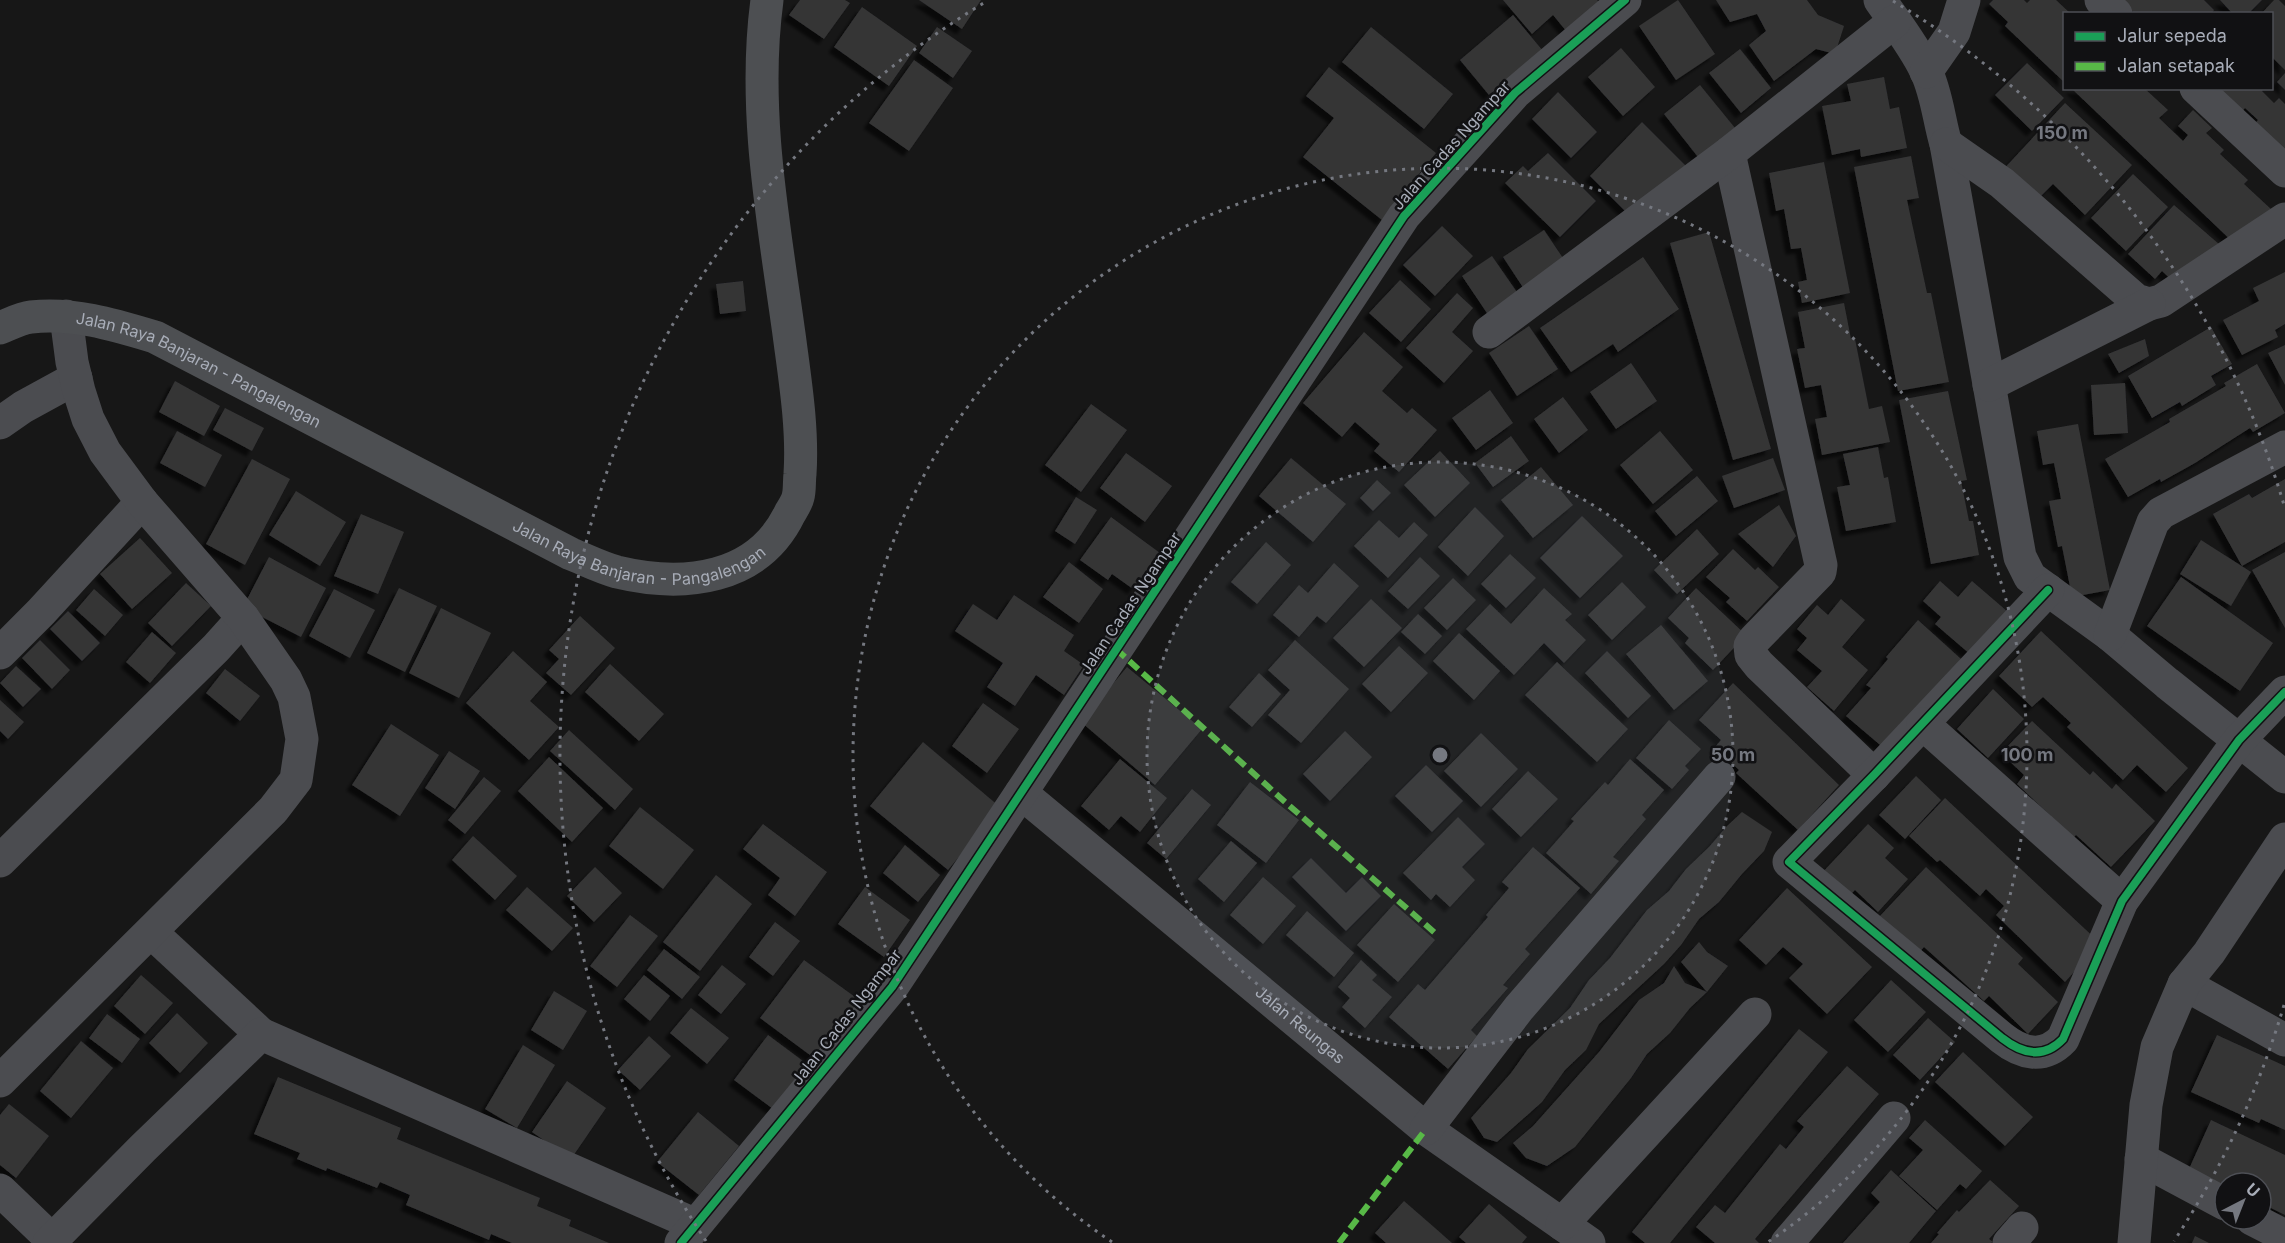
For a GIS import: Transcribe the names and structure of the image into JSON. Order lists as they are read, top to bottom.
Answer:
{
  "streets": {
    "main road": ["Jalan Raya Banjaran - Pangalengan"],
    "street": ["Jalan Cadas Ngampar", "Jalan Reungas"]
  },
  "crossings": [
    ["Jalan Cadas Ngampar", "Jalan Reungas"]
  ],
  "legend": ["Jalur sepeda", "Jalan setapak"],
  "north": "top right",
  "rings": ["150 m", "50 m", "100 m"]
}
